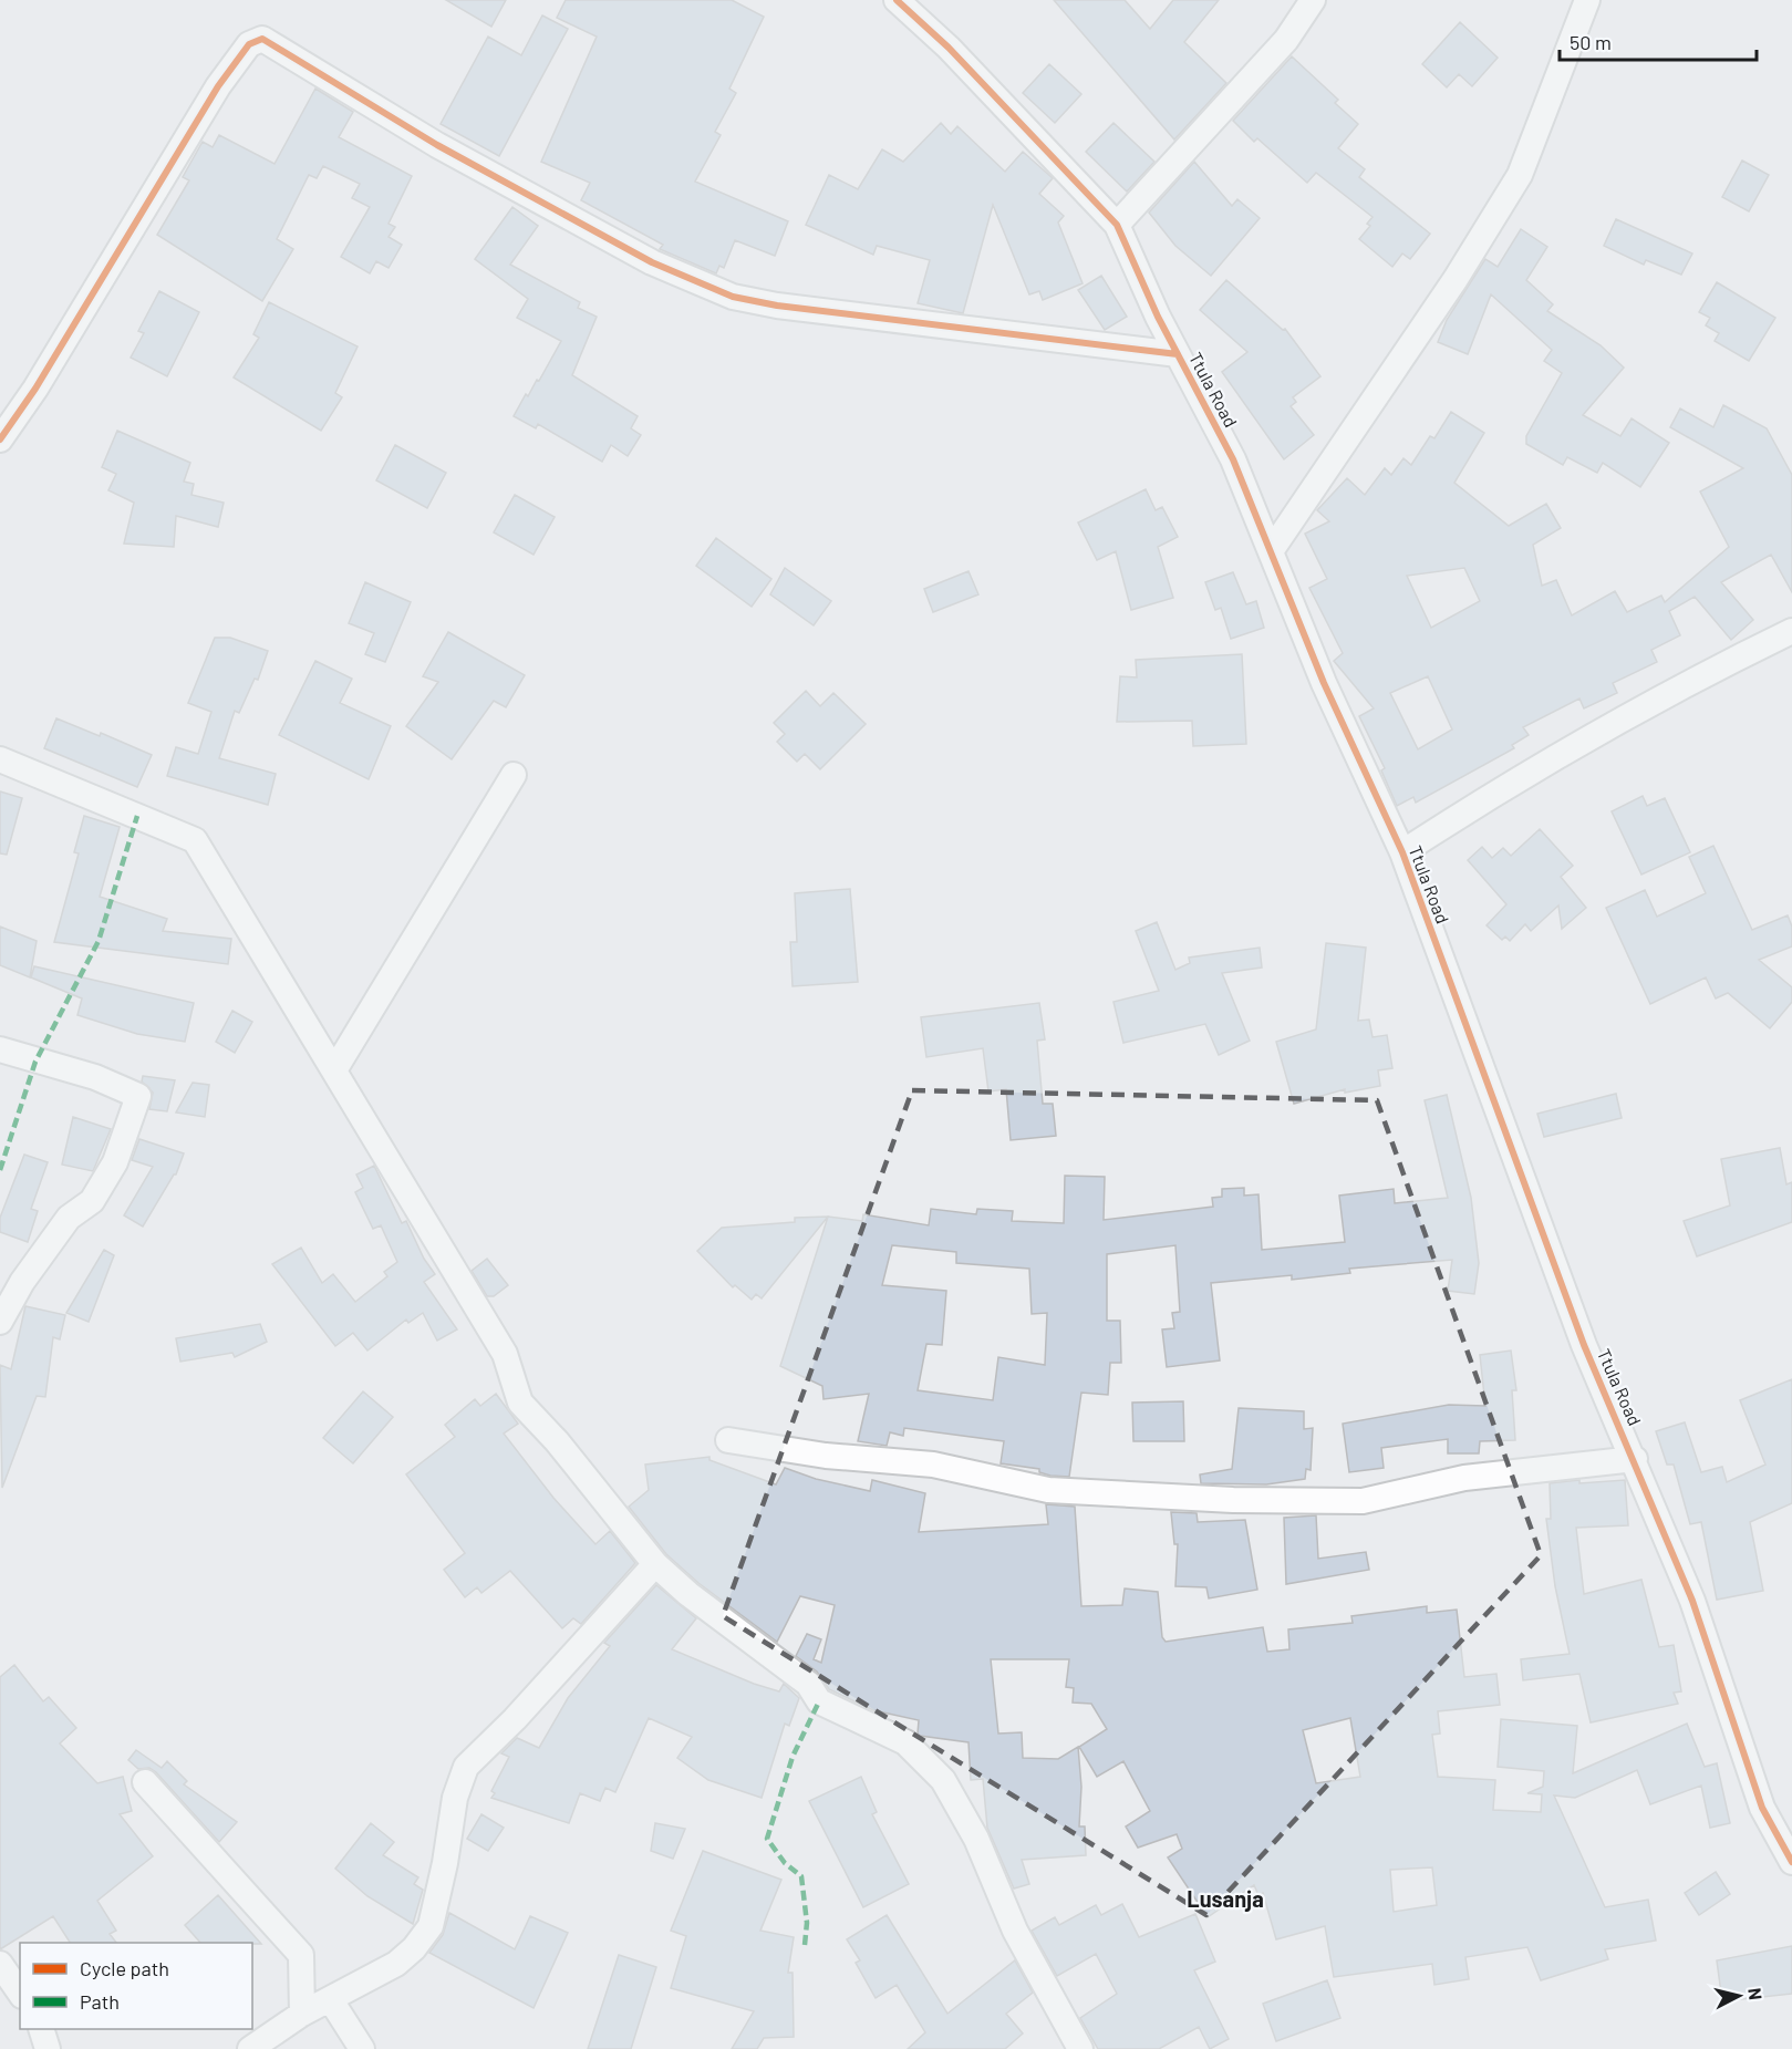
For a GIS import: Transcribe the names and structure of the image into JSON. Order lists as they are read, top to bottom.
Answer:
{
  "streets": {
    "street": ["Ttula Road"]
  },
  "districts": ["Lusanja"],
  "legend": ["Cycle path", "Path"],
  "scale_bar": "50 m",
  "north": "right"
}
